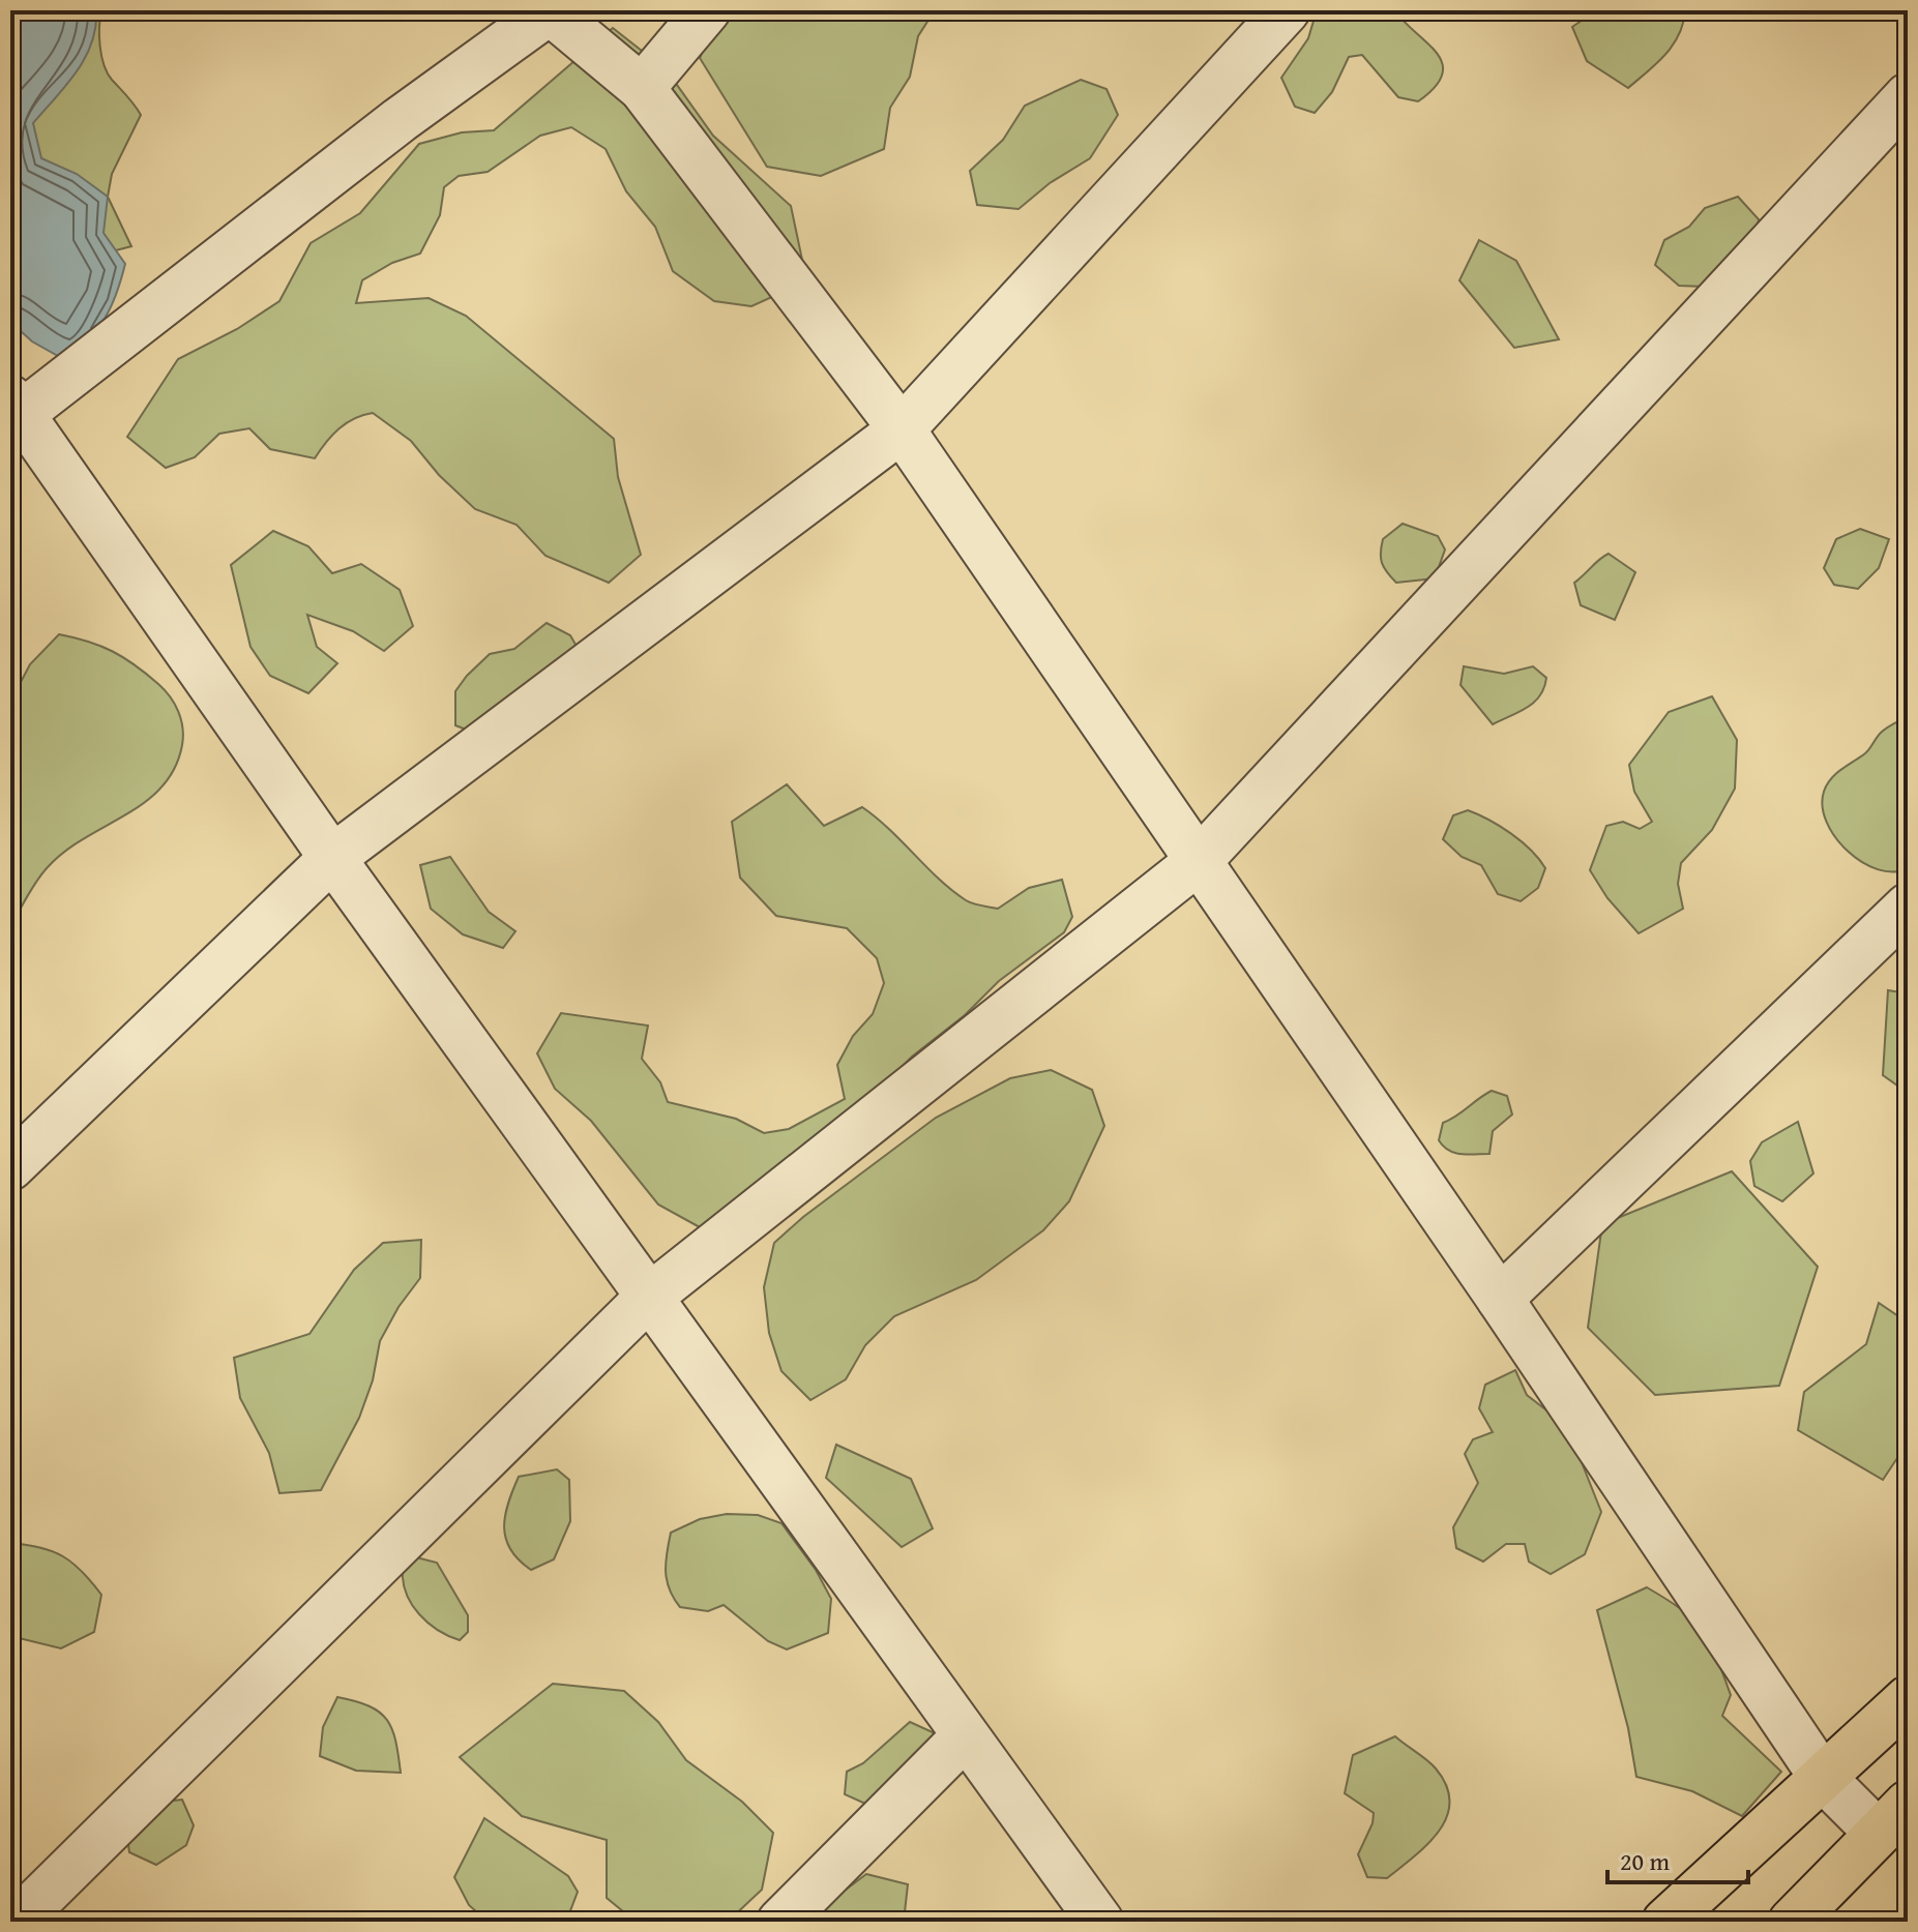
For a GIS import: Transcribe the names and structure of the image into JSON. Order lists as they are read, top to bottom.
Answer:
{
  "scale_bar": "20 m"
}
